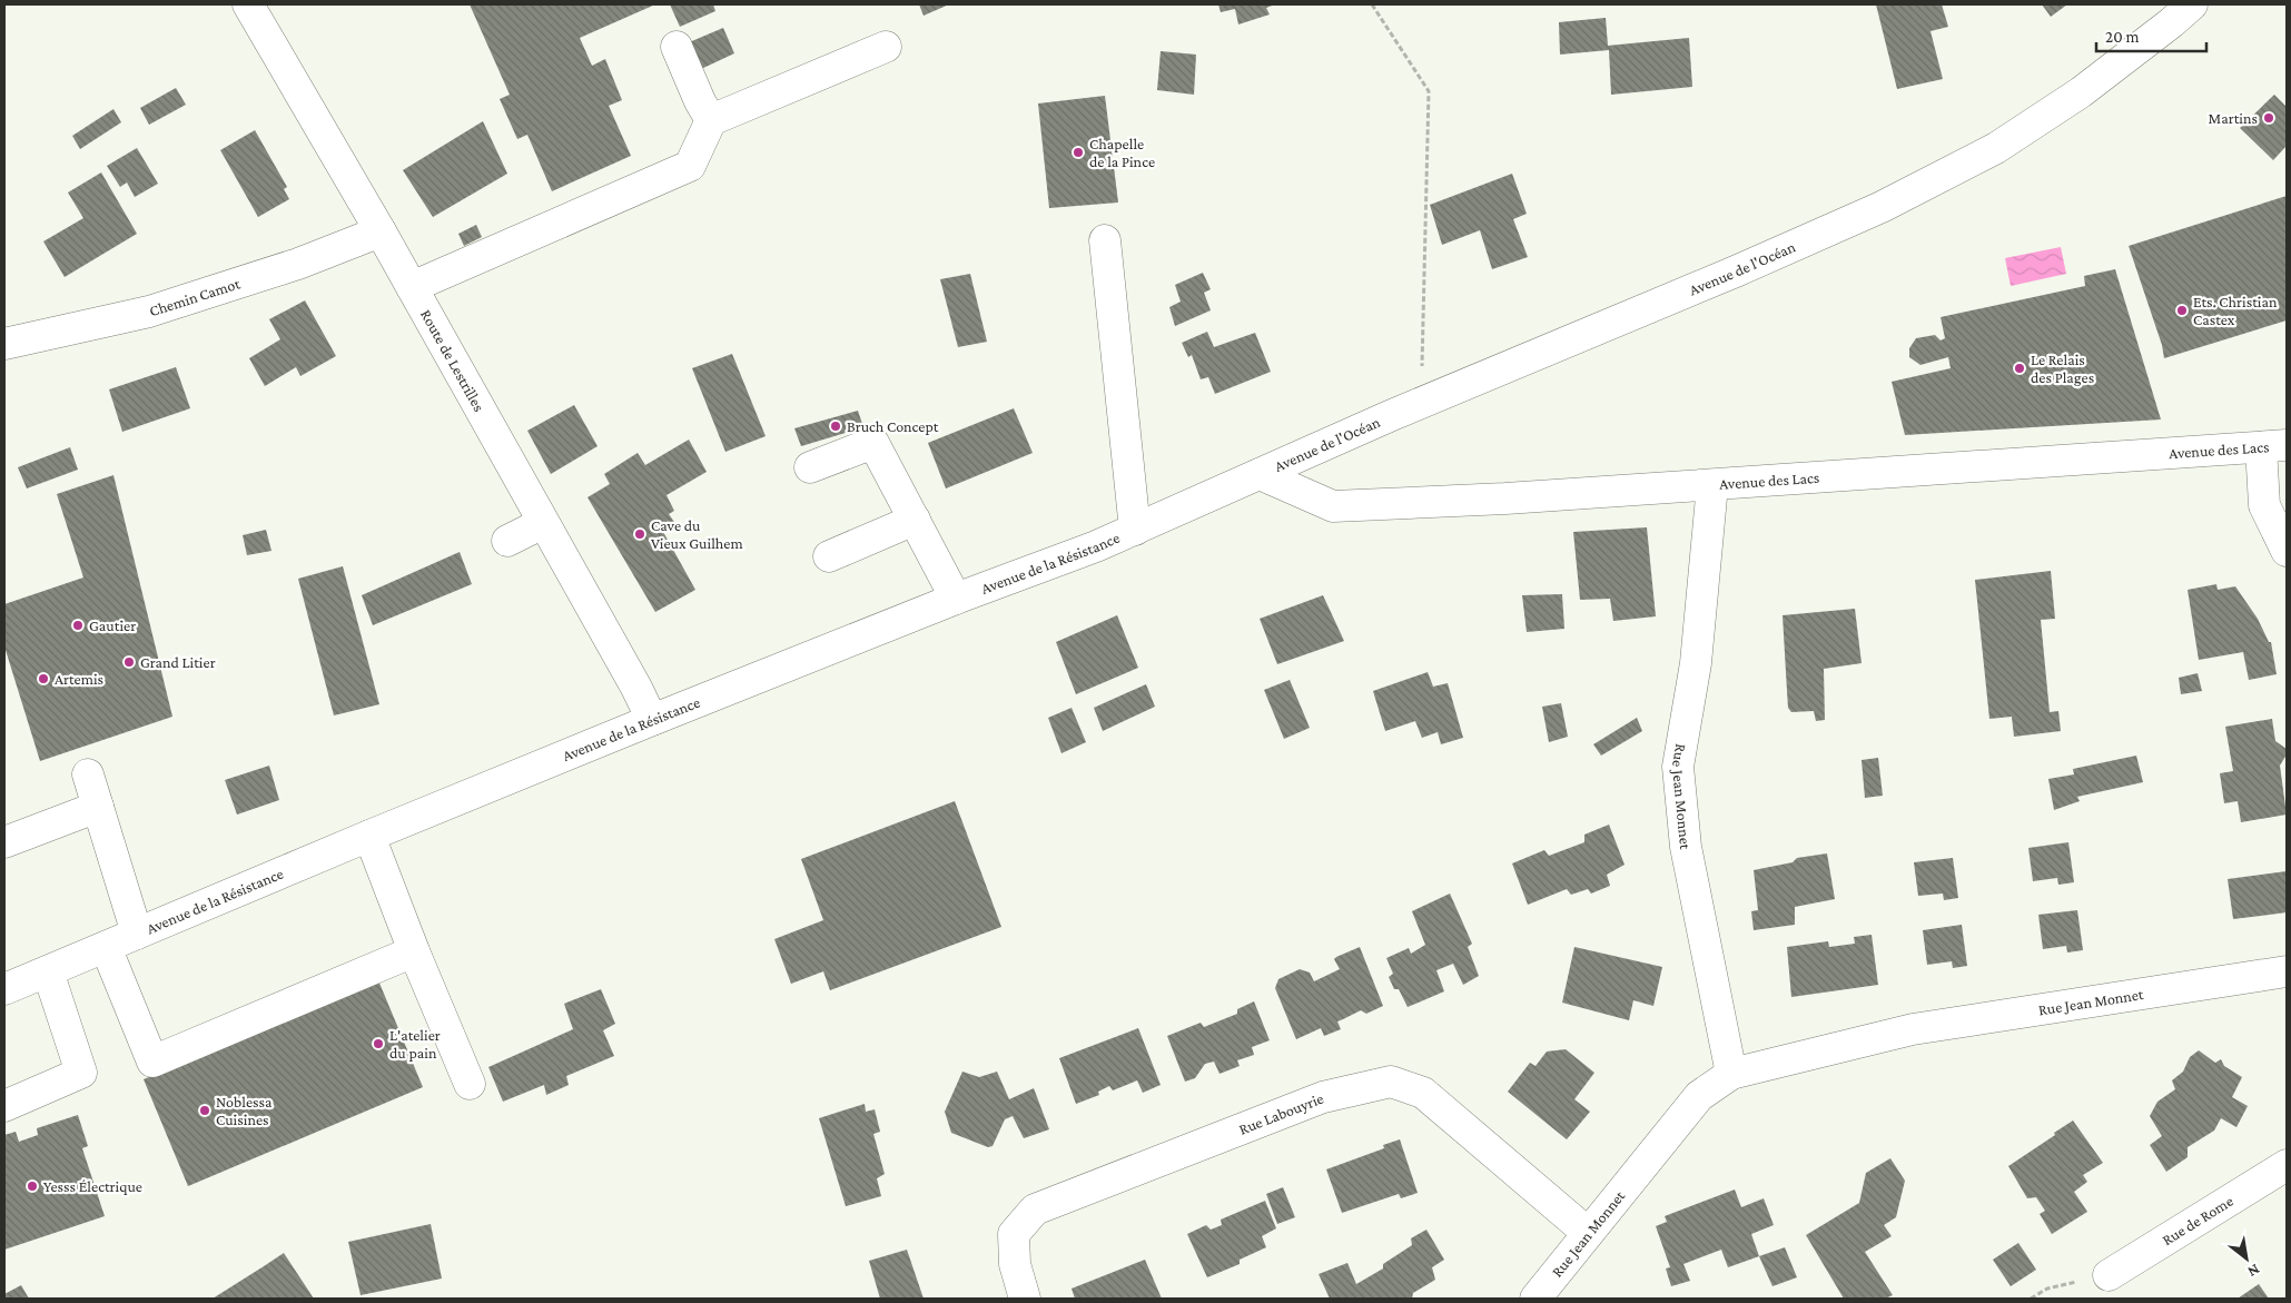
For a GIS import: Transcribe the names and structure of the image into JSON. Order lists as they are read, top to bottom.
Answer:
{
  "streets": {
    "street": [
      "Avenue de l'Océan",
      "Chemin Camot",
      "Route de Lestrilles",
      "Avenue des Lacs",
      "Avenue de la Résistance",
      "Rue Jean Monnet",
      "Rue Labouyrie",
      "Rue de Rome"
    ]
  },
  "crossings": [
    ["Avenue de l'Océan", "Avenue des Lacs"],
    ["Avenue de l'Océan", "Avenue de la Résistance"],
    ["Chemin Camot", "Route de Lestrilles"],
    ["Route de Lestrilles", "Avenue de la Résistance"],
    ["Avenue des Lacs", "Avenue de la Résistance"],
    ["Avenue des Lacs", "Rue Jean Monnet"],
    ["Rue Jean Monnet", "Rue Labouyrie"]
  ],
  "places": [
    "Martins",
    "Chapelle de la Pince",
    "Ets. Christian Castex",
    "Le Relais des Plages",
    "Bruch Concept",
    "Cave du Vieux Guilhem",
    "Gautier",
    "Grand Litier",
    "Artemis",
    "L'atelier du pain",
    "Noblessa Cuisines",
    "Yesss Électrique"
  ],
  "scale_bar": "20 m",
  "north": "bottom right"
}
